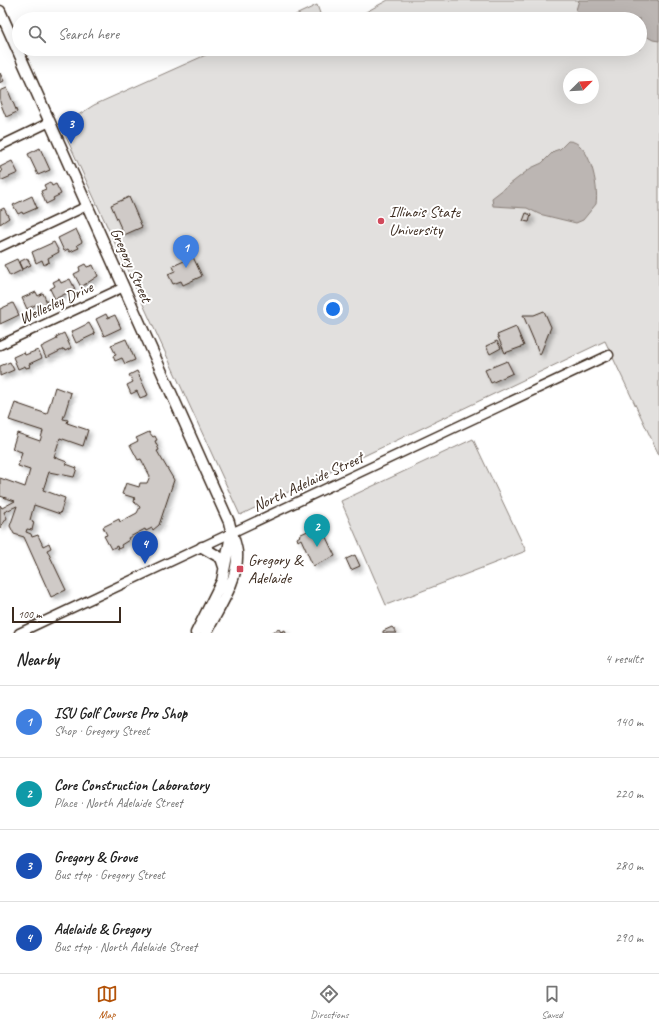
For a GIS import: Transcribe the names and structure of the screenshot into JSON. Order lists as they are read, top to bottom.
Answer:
{
  "streets": {
    "main road": ["Gregory Street"],
    "street": ["Wellesley Drive", "North Adelaide Street"]
  },
  "crossings": [
    ["Gregory Street", "Wellesley Drive"],
    ["Gregory Street", "North Adelaide Street"]
  ],
  "places": {
    "other": ["Illinois State University"],
    "transit": ["Gregory & Adelaide"]
  },
  "scale_bar": "100 m",
  "north": "top right",
  "page": {
    "search": "Search here",
    "pins": [
      "3",
      "1",
      "2",
      "4"
    ],
    "scale": "100 m",
    "heading": ["Nearby", "4 results"],
    "list": [
      {
        "mark": "1",
        "name": "ISU Golf Course Pro Shop",
        "note": "Shop · Gregory Street",
        "value": "140 m"
      },
      {
        "mark": "2",
        "name": "Core Construction Laboratory",
        "note": "Place · North Adelaide Street",
        "value": "220 m"
      },
      {
        "mark": "3",
        "name": "Gregory & Grove",
        "note": "Bus stop · Gregory Street",
        "value": "280 m"
      },
      {
        "mark": "4",
        "name": "Adelaide & Gregory",
        "note": "Bus stop · North Adelaide Street",
        "value": "290 m"
      }
    ],
    "nav": ["Map", "Directions", "Saved"]
  }
}
